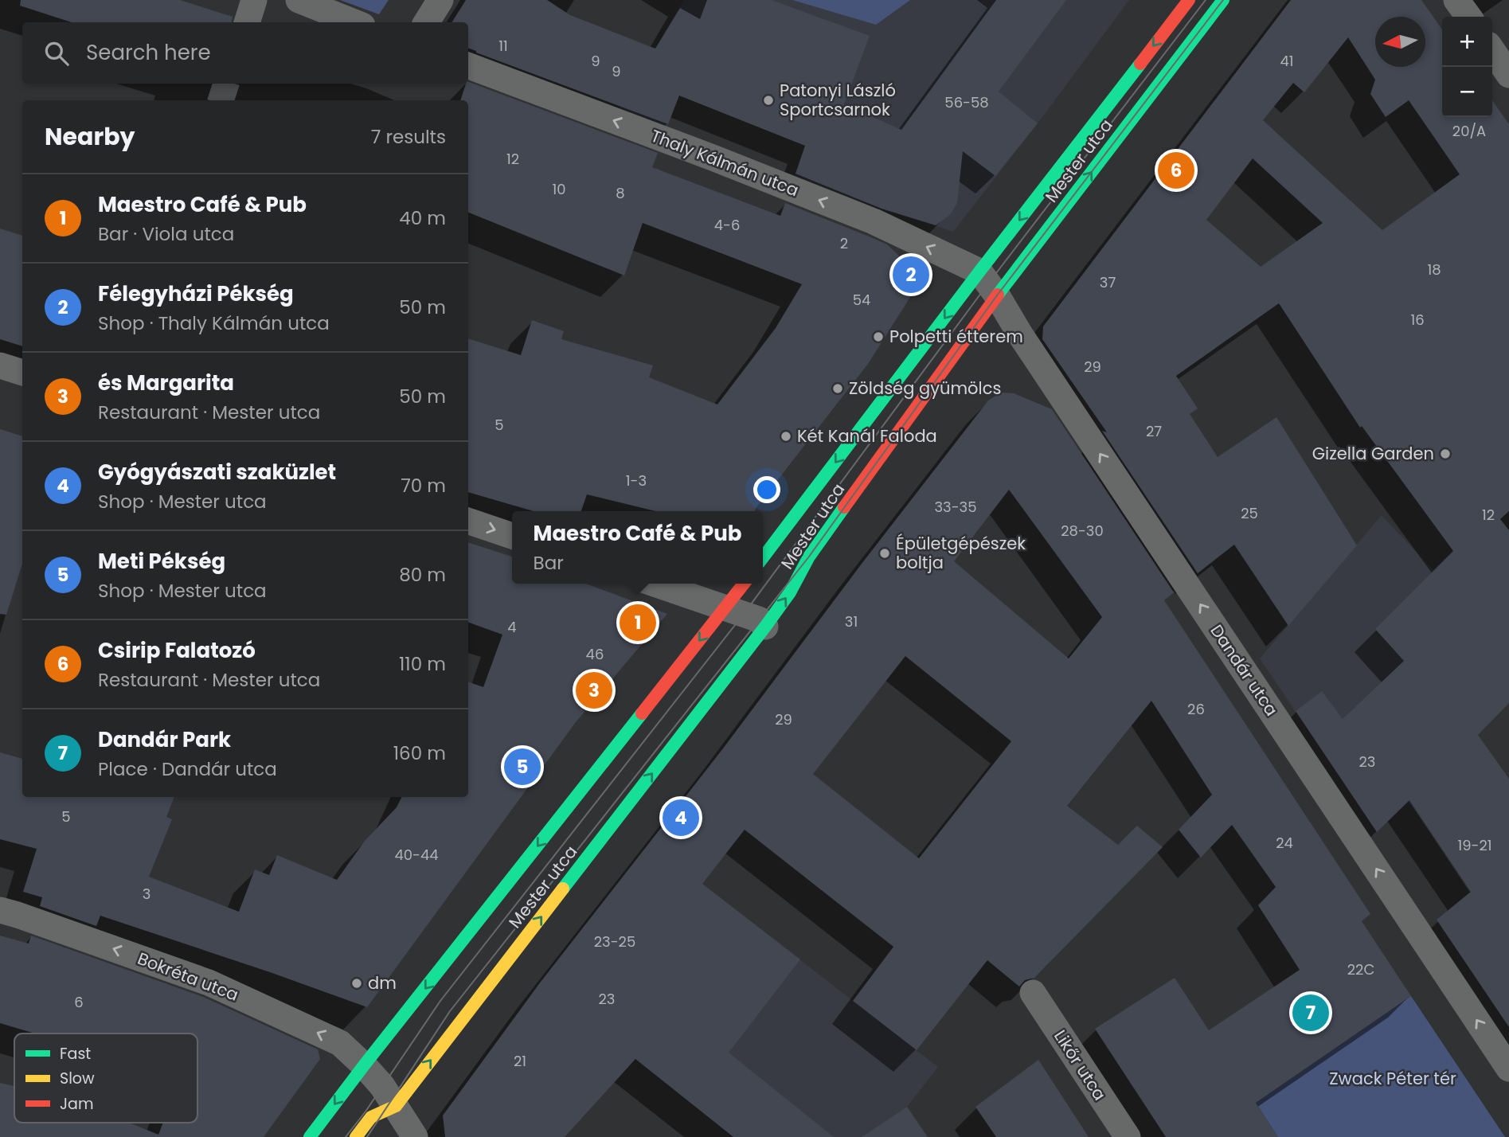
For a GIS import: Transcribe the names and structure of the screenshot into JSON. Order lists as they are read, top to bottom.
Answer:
{
  "streets": {
    "street": [
      "Mester utca",
      "Thaly Kálmán utca",
      "Dandár utca",
      "Bokréta utca",
      "Likőr utca"
    ]
  },
  "crossings": [
    ["Mester utca", "Thaly Kálmán utca"],
    ["Mester utca", "Dandár utca"],
    ["Mester utca", "Bokréta utca"],
    ["Thaly Kálmán utca", "Dandár utca"]
  ],
  "one_way": ["Thaly Kálmán utca", "Dandár utca", "Bokréta utca"],
  "parks": ["Zwack Péter tér"],
  "places": [
    "Patonyi László Sportcsarnok",
    "Polpetti étterem",
    "Zöldség gyümölcs",
    "Két Kanál Faloda",
    "Gizella Garden",
    "Épületgépészek boltja",
    "dm"
  ],
  "house_numbers": [
    "11",
    "9",
    "41",
    "9",
    "56-58",
    "20/A",
    "12",
    "10",
    "8",
    "4-6",
    "2",
    "18",
    "37",
    "54",
    "16",
    "29",
    "5",
    "27",
    "1-3",
    "33-35",
    "25",
    "12",
    "28-30",
    "31",
    "4",
    "46",
    "26",
    "29",
    "23",
    "5",
    "24",
    "19-21",
    "40-44",
    "3",
    "23-25",
    "22C",
    "23",
    "6",
    "21"
  ],
  "legend": ["Fast", "Slow", "Jam"],
  "north": "left",
  "page": {
    "map_buttons": ["+", "−"],
    "search": "Search here",
    "heading": ["Nearby", "7 results"],
    "pins": [
      "6",
      "2",
      "1",
      "3",
      "5",
      "4",
      "7"
    ],
    "list": [
      {
        "mark": "1",
        "name": "Maestro Café & Pub",
        "note": "Bar · Viola utca",
        "value": "40 m"
      },
      {
        "mark": "2",
        "name": "Félegyházi Pékség",
        "note": "Shop · Thaly Kálmán utca",
        "value": "50 m"
      },
      {
        "mark": "3",
        "name": "és Margarita",
        "note": "Restaurant · Mester utca",
        "value": "50 m"
      },
      {
        "mark": "4",
        "name": "Gyógyászati szaküzlet",
        "note": "Shop · Mester utca",
        "value": "70 m"
      },
      {
        "mark": "5",
        "name": "Meti Pékség",
        "note": "Shop · Mester utca",
        "value": "80 m"
      },
      {
        "mark": "6",
        "name": "Csirip Falatozó",
        "note": "Restaurant · Mester utca",
        "value": "110 m"
      },
      {
        "mark": "7",
        "name": "Dandár Park",
        "note": "Place · Dandár utca",
        "value": "160 m"
      }
    ],
    "popup": ["Maestro Café & Pub", "Bar"]
  }
}
